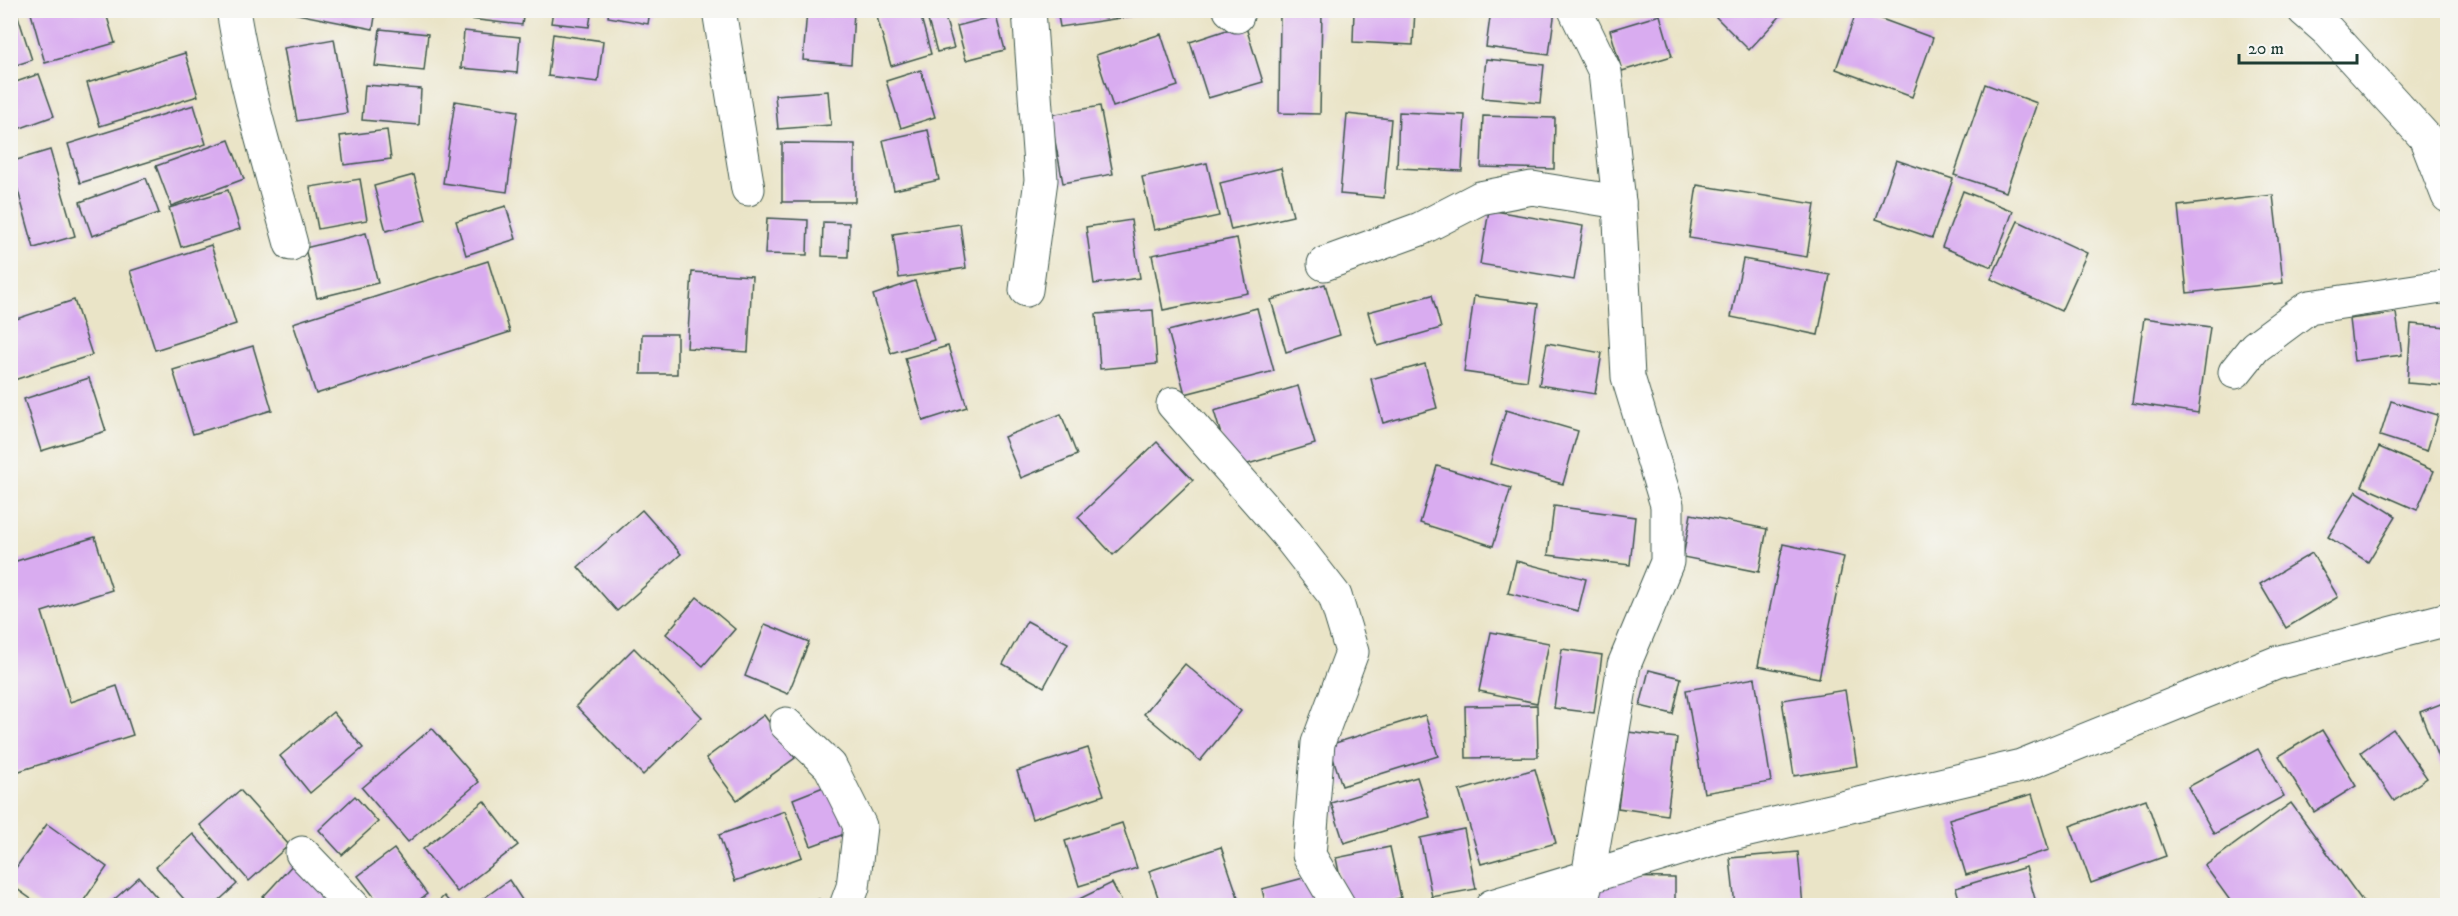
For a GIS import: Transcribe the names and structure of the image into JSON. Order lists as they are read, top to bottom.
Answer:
{
  "scale_bar": "20 m"
}
